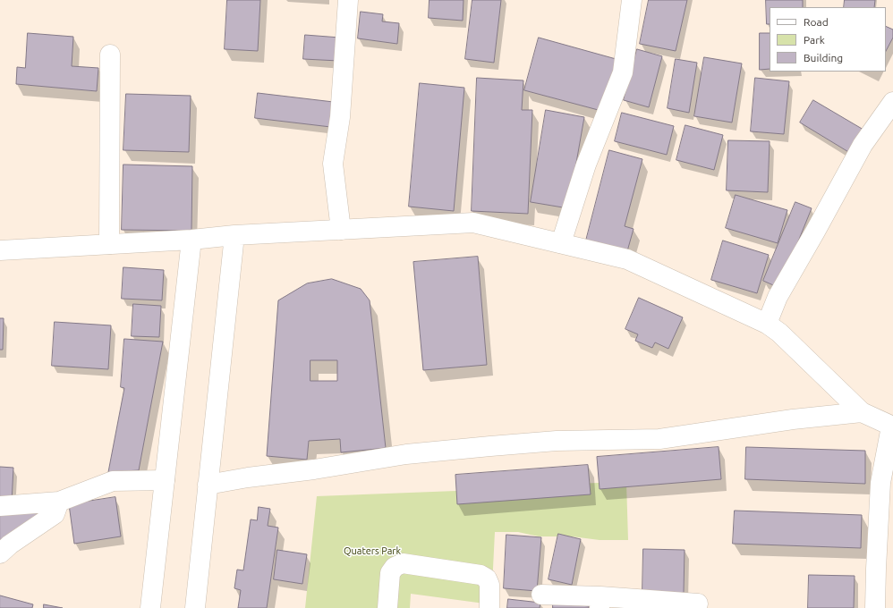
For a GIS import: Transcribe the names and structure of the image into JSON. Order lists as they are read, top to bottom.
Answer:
{
  "parks": ["Quaters Park"],
  "legend": ["Road", "Park", "Building"]
}
